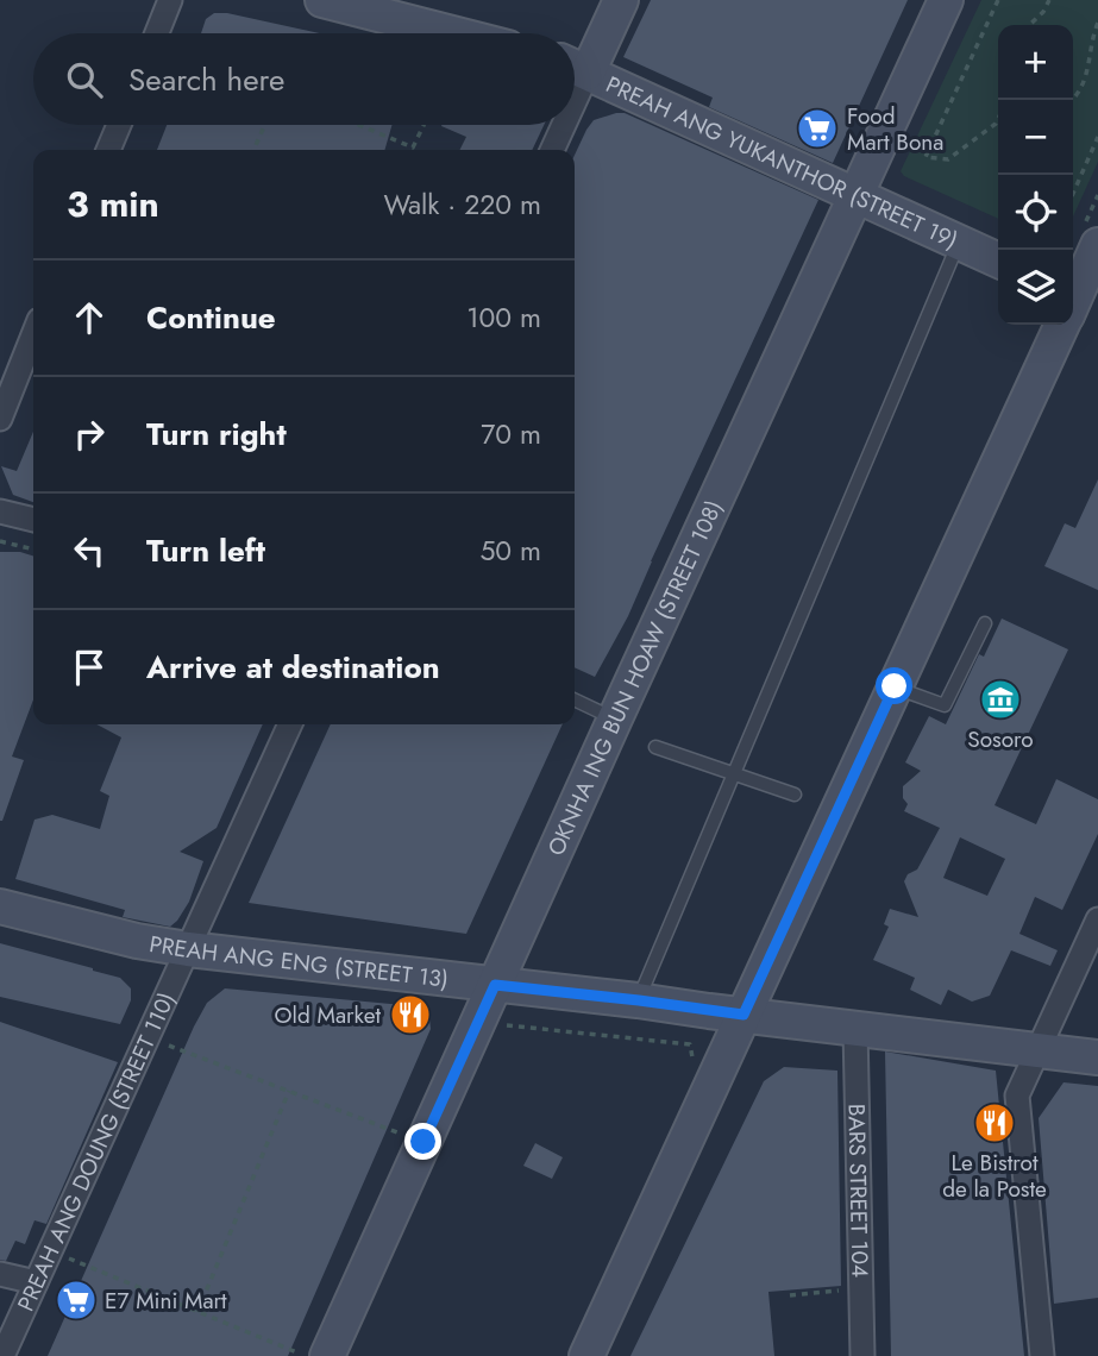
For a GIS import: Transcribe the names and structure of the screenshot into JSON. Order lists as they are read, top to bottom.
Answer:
{
  "streets": {
    "street": [
      "PREAH ANG YUKANTHOR (STREET 19)",
      "OKNHA ING BUN HOAW (STREET 108)",
      "PREAH ANG ENG (STREET 13)",
      "PREAH ANG DOUNG (STREET 110)",
      "BARS STREET 104"
    ]
  },
  "crossings": [
    ["PREAH ANG YUKANTHOR (STREET 19)", "OKNHA ING BUN HOAW (STREET 108)"],
    ["OKNHA ING BUN HOAW (STREET 108)", "PREAH ANG ENG (STREET 13)"],
    ["PREAH ANG ENG (STREET 13)", "PREAH ANG DOUNG (STREET 110)"],
    ["PREAH ANG ENG (STREET 13)", "BARS STREET 104"]
  ],
  "places": {
    "supermarket": ["Food Mart Bona", "E7 Mini Mart"],
    "museum": ["Sosoro"],
    "restaurant": ["Old Market", "Le Bistrot de la Poste"]
  },
  "page": {
    "map_buttons": ["+", "−"],
    "search": "Search here",
    "heading": ["3 min", "Walk · 220 m"],
    "list": [
      ["Continue", "100 m"],
      ["Turn right", "70 m"],
      ["Turn left", "50 m"],
      "Arrive at destination"
    ]
  }
}
